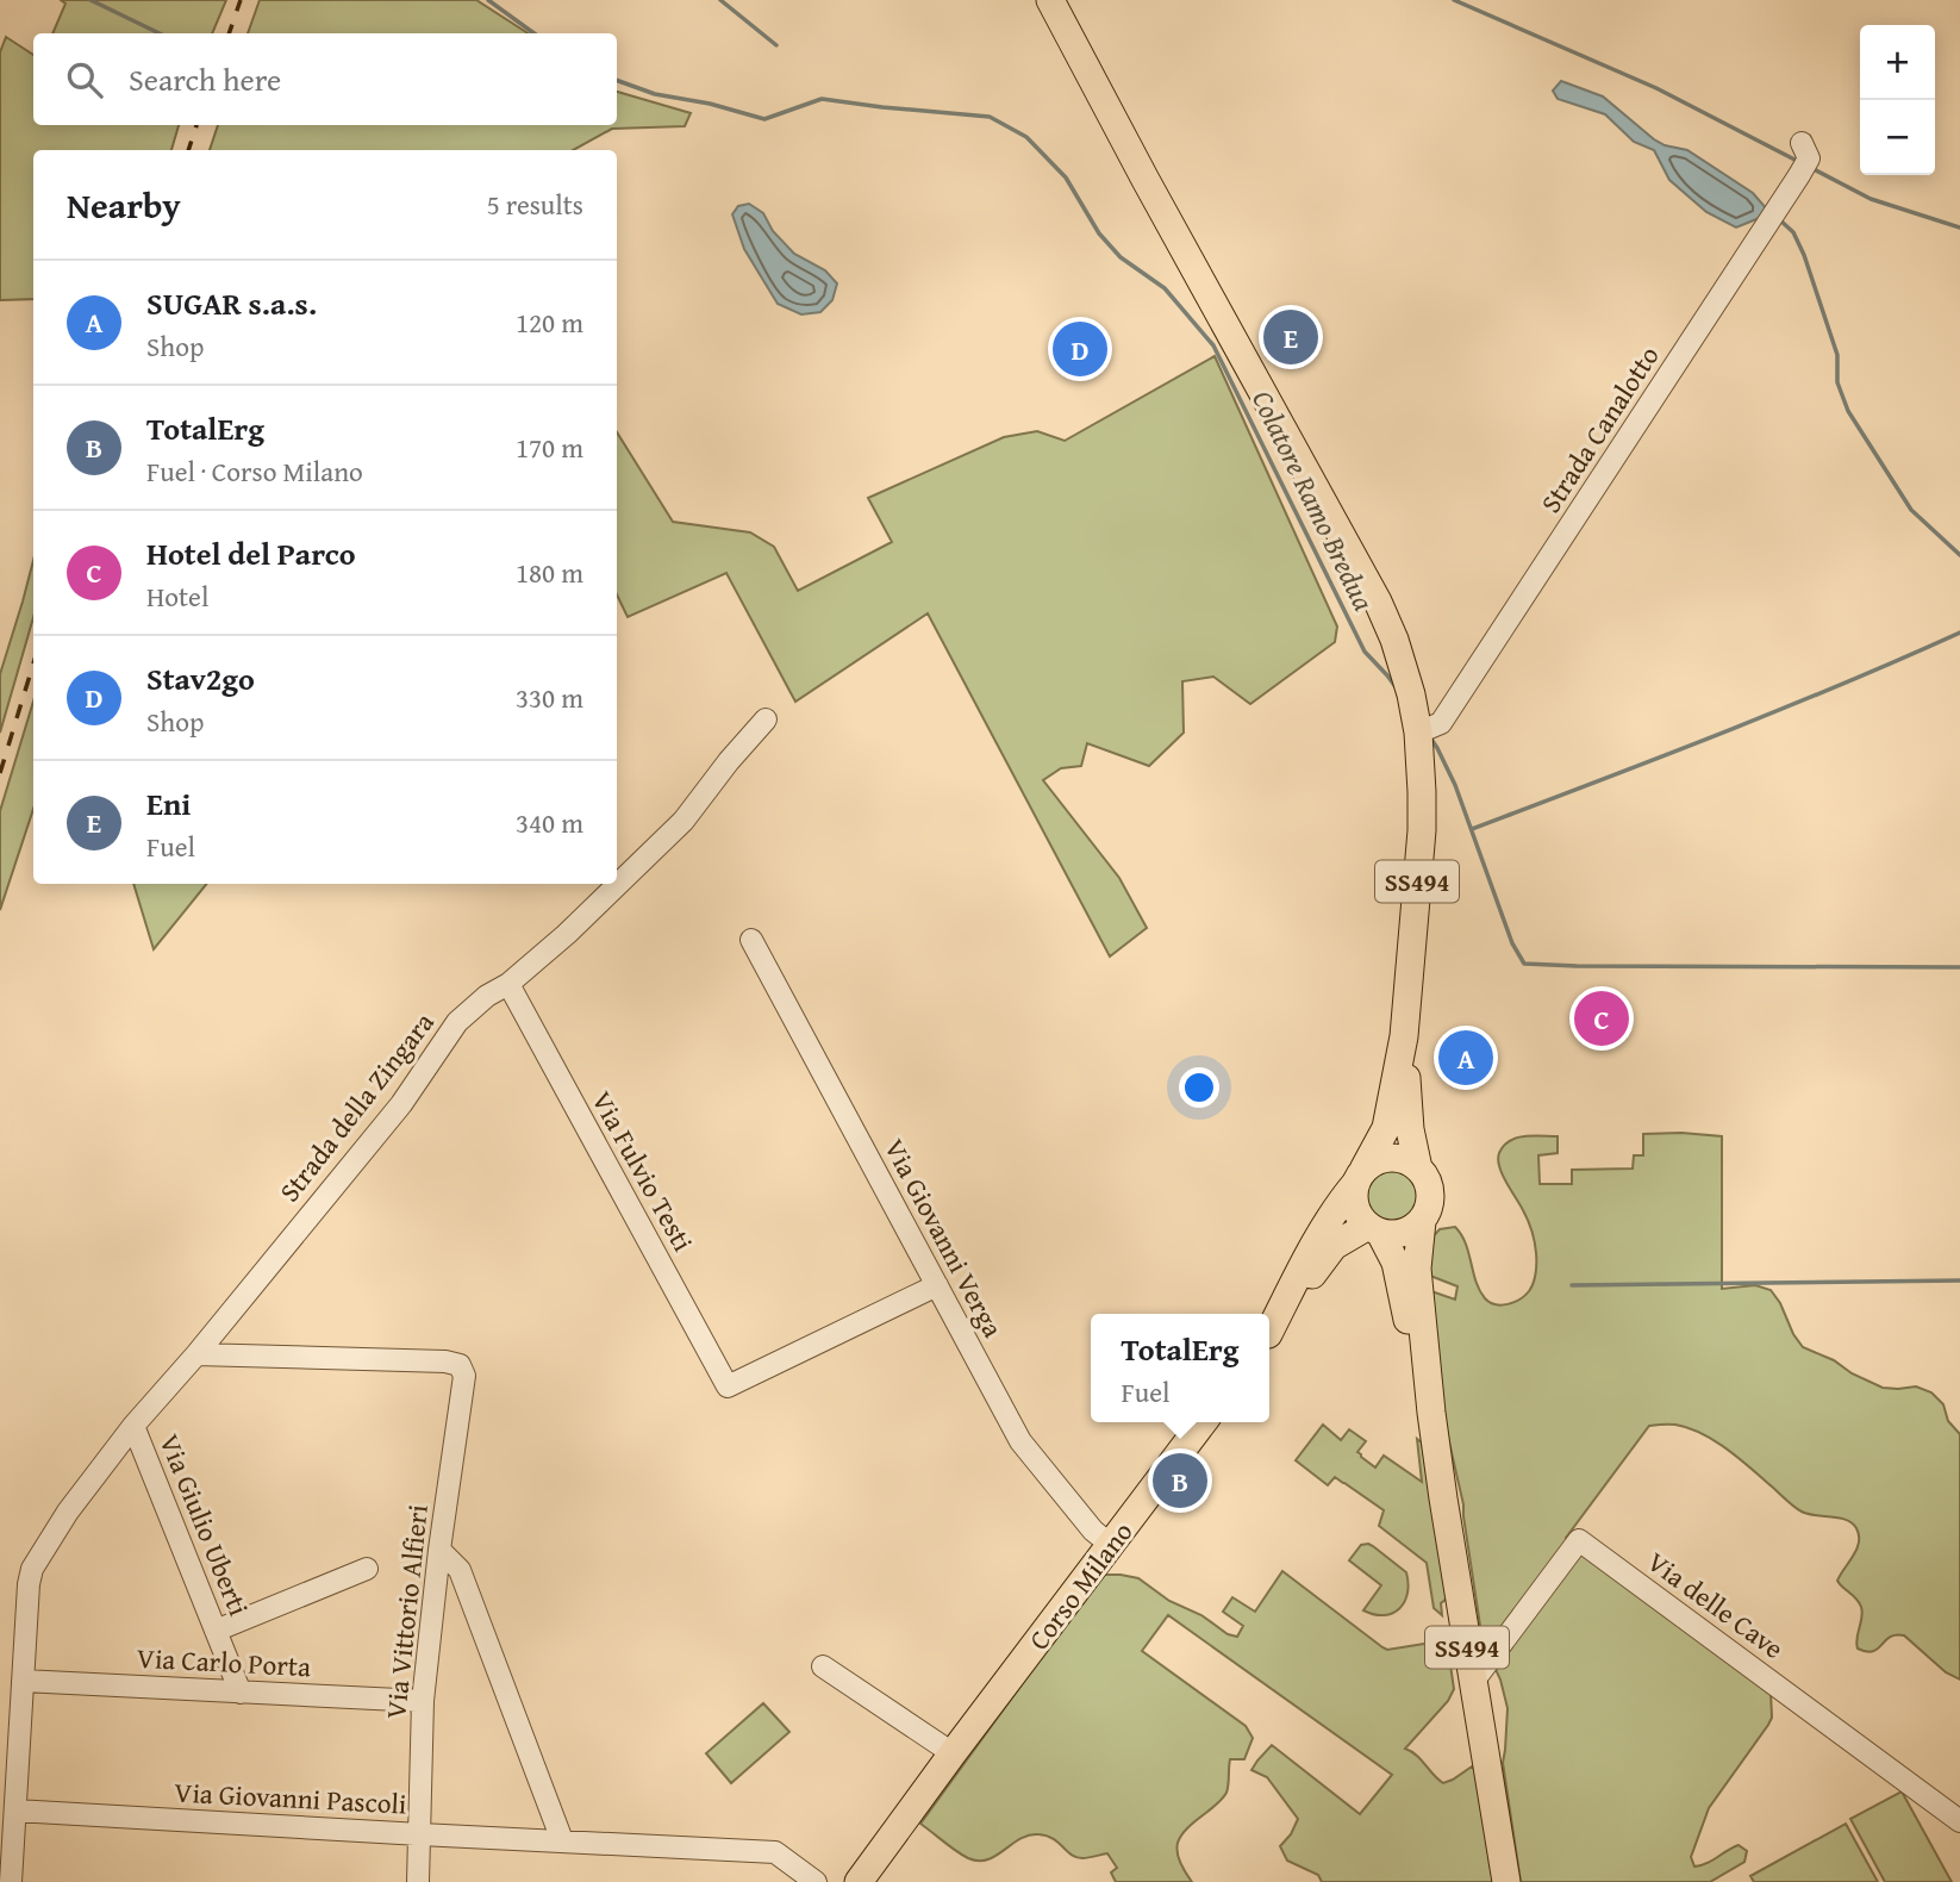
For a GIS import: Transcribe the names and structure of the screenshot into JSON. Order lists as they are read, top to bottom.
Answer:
{
  "streets": {
    "main road": ["SS494", "Corso Milano"],
    "street": [
      "Strada Canalotto",
      "Strada della Zingara",
      "Via Fulvio Testi",
      "Via Giovanni Verga",
      "Via Giulio Uberti",
      "Via delle Cave",
      "Via Vittorio Alfieri",
      "Via Carlo Porta",
      "Via Giovanni Pascoli"
    ]
  },
  "crossings": [
    ["Strada Canalotto", "SS494"],
    ["SS494", "Via delle Cave"],
    ["Strada della Zingara", "Via Fulvio Testi"],
    ["Strada della Zingara", "Via Giulio Uberti"],
    ["Strada della Zingara", "Via Vittorio Alfieri"],
    ["Strada della Zingara", "Via Carlo Porta"],
    ["Via Fulvio Testi", "Via Giovanni Verga"],
    ["Via Giovanni Verga", "Corso Milano"],
    ["Via Giulio Uberti", "Via Carlo Porta"],
    ["Via Vittorio Alfieri", "Via Carlo Porta"],
    ["Via Vittorio Alfieri", "Via Giovanni Pascoli"]
  ],
  "water": ["Colatore Ramo Bredua"],
  "page": {
    "map_buttons": ["+", "−"],
    "search": "Search here",
    "heading": ["Nearby", "5 results"],
    "list": [
      {
        "mark": "A",
        "name": "SUGAR s.a.s.",
        "note": "Shop",
        "value": "120 m"
      },
      {
        "mark": "B",
        "name": "TotalErg",
        "note": "Fuel · Corso Milano",
        "value": "170 m"
      },
      {
        "mark": "C",
        "name": "Hotel del Parco",
        "note": "Hotel",
        "value": "180 m"
      },
      {
        "mark": "D",
        "name": "Stav2go",
        "note": "Shop",
        "value": "330 m"
      },
      {
        "mark": "E",
        "name": "Eni",
        "note": "Fuel",
        "value": "340 m"
      }
    ],
    "pins": [
      "E",
      "D",
      "C",
      "A",
      "B"
    ],
    "popup": ["TotalErg", "Fuel"]
  }
}
